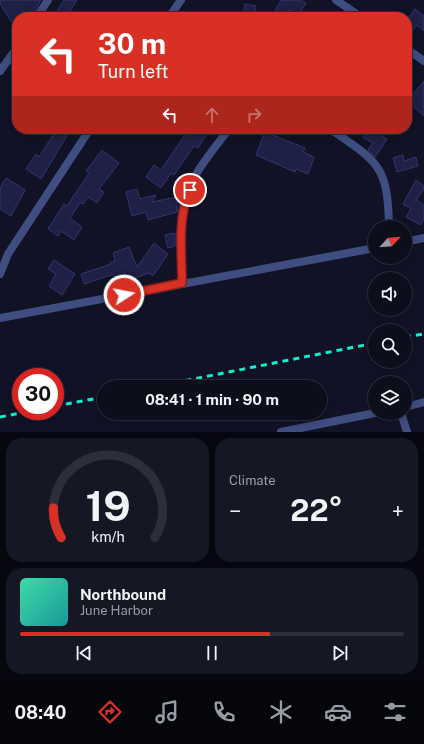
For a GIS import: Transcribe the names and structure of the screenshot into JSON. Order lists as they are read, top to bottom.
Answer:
{
  "north": "top right",
  "page": {
    "turn": ["30 m", "Turn left"],
    "limit": "30",
    "trip": "08:41 · 1 min · 90 m",
    "tile": "Climate",
    "heat": ["−", "22°", "+"],
    "song": ["Northbound", "June Harbor"],
    "tabs": "08:40",
    "gauge": ["19", "km/h"]
  }
}
